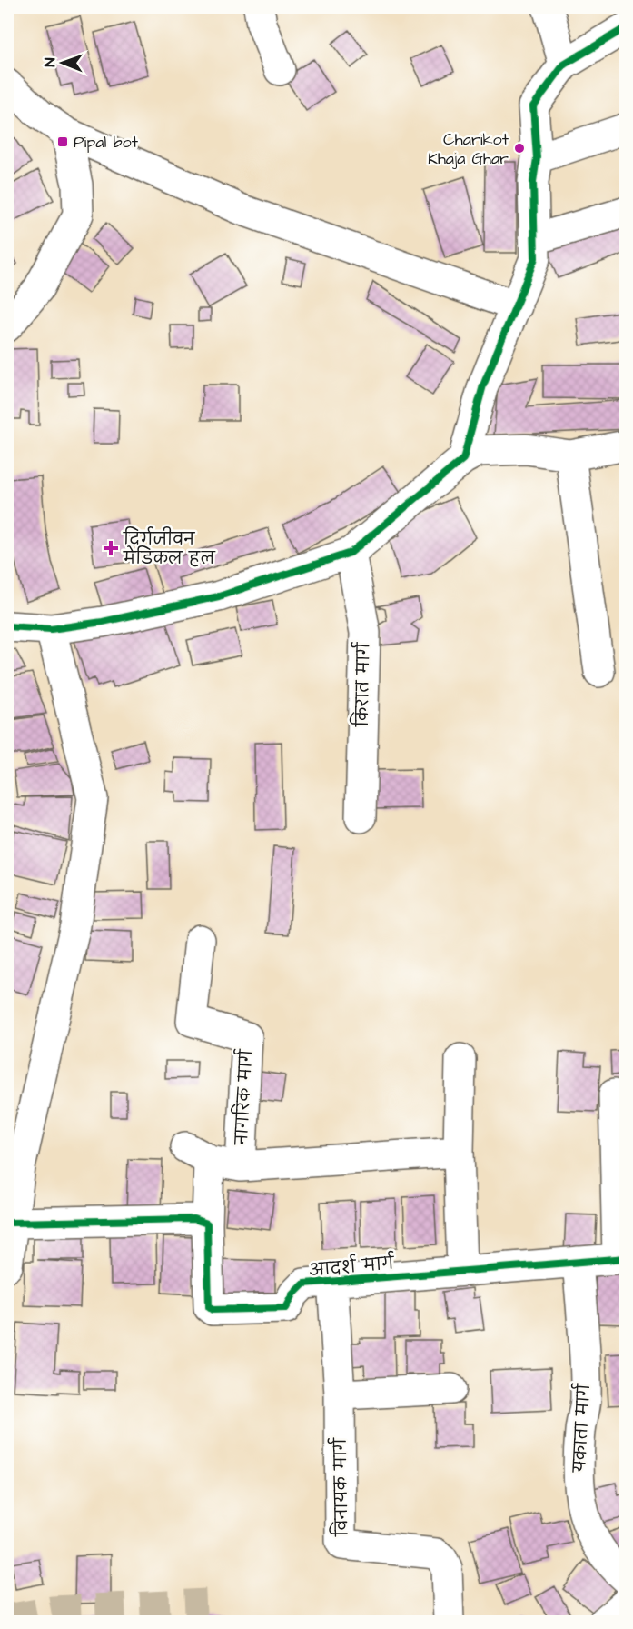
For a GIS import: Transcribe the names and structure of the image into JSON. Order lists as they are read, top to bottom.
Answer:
{
  "streets": {
    "street": [
      "किरात मार्ग",
      "नागरिक मार्ग",
      "आदर्श मार्ग",
      "यकाता मार्ग",
      "विनायक मार्ग"
    ]
  },
  "crossings": [
    ["नागरिक मार्ग", "आदर्श मार्ग"],
    ["आदर्श मार्ग", "यकाता मार्ग"],
    ["आदर्श मार्ग", "विनायक मार्ग"]
  ],
  "places": {
    "transit": ["Pipal bot"],
    "other": ["Charikot Khaja Ghar"],
    "health": ["दिर्गजीवन मेडिकल हल"]
  },
  "north": "left"
}
